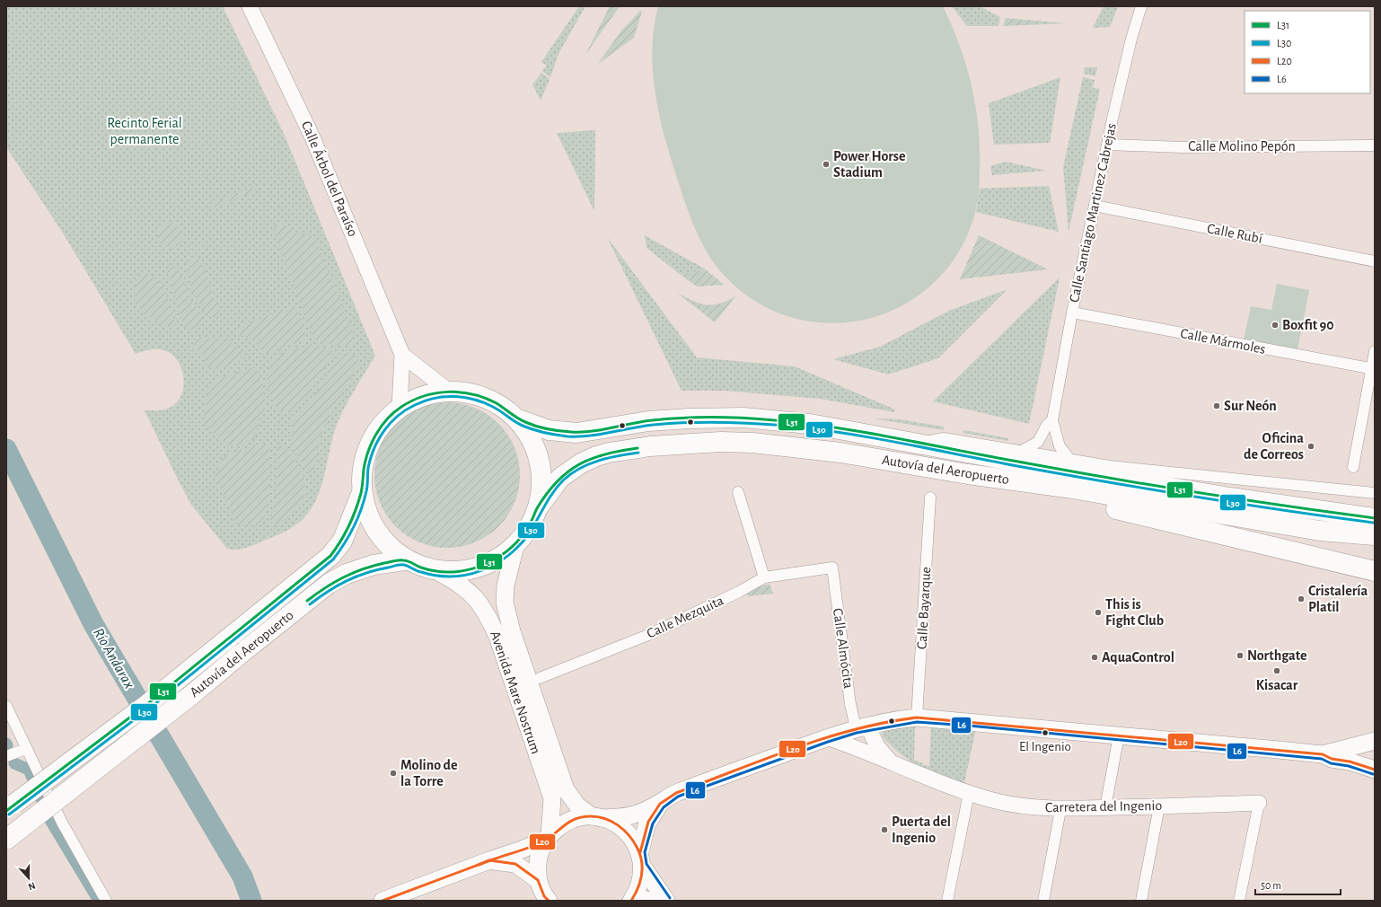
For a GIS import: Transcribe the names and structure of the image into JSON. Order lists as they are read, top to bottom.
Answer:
{
  "streets": {
    "highway": ["Autovía del Aeropuerto"],
    "main road": ["Calle Árbol del Paraíso", "Avenida Mare Nostrum", "Carretera del Ingenio"],
    "street": [
      "Calle Molino Pepón",
      "Calle Santiago Martinez Cabrejas",
      "Calle Rubí",
      "Calle Mármoles",
      "Calle Bayarque",
      "Calle Mezquita",
      "Calle Almócita"
    ]
  },
  "crossings": [
    ["Calle Molino Pepón", "Calle Santiago Martinez Cabrejas"],
    ["Calle Santiago Martinez Cabrejas", "Calle Rubí"],
    ["Calle Santiago Martinez Cabrejas", "Calle Mármoles"],
    ["Calle Santiago Martinez Cabrejas", "Autovía del Aeropuerto"],
    ["Calle Mezquita", "Calle Almócita"],
    ["Calle Almócita", "Carretera del Ingenio"]
  ],
  "water": ["Río Andarax"],
  "parks": ["Recinto Ferial permanente"],
  "places": [
    "Power Horse Stadium",
    "Boxfit 90",
    "Sur Neón",
    "Oficina de Correos",
    "Cristalería Platil",
    "This is Fight Club",
    "Northgate",
    "AquaControl",
    "Kisacar",
    "El Ingenio",
    "Molino de la Torre",
    "Puerta del Ingenio"
  ],
  "lines": [
    "transit line L31",
    "transit line L30",
    "transit line L20",
    "transit line L6"
  ],
  "legend": [
    "L31",
    "L30",
    "L20",
    "L6"
  ],
  "scale_bar": "50 m",
  "north": "bottom"
}
